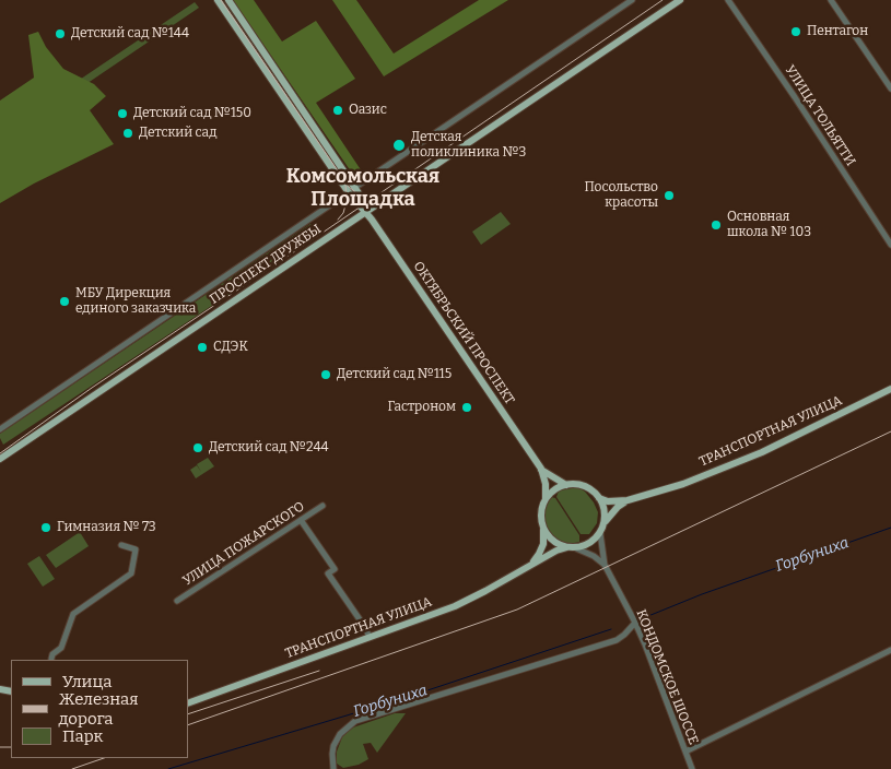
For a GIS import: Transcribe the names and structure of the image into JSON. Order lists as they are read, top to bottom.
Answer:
{
  "streets": {
    "main road": ["ПРОСПЕКТ ДРУЖБЫ", "ОКТЯБРЬСКИЙ ПРОСПЕКТ", "ТРАНСПОРТНАЯ УЛИЦА"],
    "street": ["УЛИЦА ТОЛЬЯТТИ", "УЛИЦА ПОЖАРСКОГО", "КОНДОМСКОЕ ШОССЕ"]
  },
  "crossings": [
    ["ПРОСПЕКТ ДРУЖБЫ", "ОКТЯБРЬСКИЙ ПРОСПЕКТ"],
    ["ОКТЯБРЬСКИЙ ПРОСПЕКТ", "ТРАНСПОРТНАЯ УЛИЦА"],
    ["ОКТЯБРЬСКИЙ ПРОСПЕКТ", "КОНДОМСКОЕ ШОССЕ"],
    ["ТРАНСПОРТНАЯ УЛИЦА", "КОНДОМСКОЕ ШОССЕ"]
  ],
  "districts": ["Комсомольская Площадка"],
  "water": ["Горбуниха"],
  "places": [
    "Пентагон",
    "Детский сад №144",
    "Оазис",
    "Детский сад №150",
    "Детский сад",
    "Детская поликлиника №3",
    "Посольство красоты",
    "Основная школа № 103",
    "МБУ Дирекция единого заказчика",
    "СДЭК",
    "Детский сад №115",
    "Гастроном",
    "Детский сад №244",
    "Гимназия № 73"
  ],
  "legend": ["Улица", "Железная дорога", "Парк"]
}
